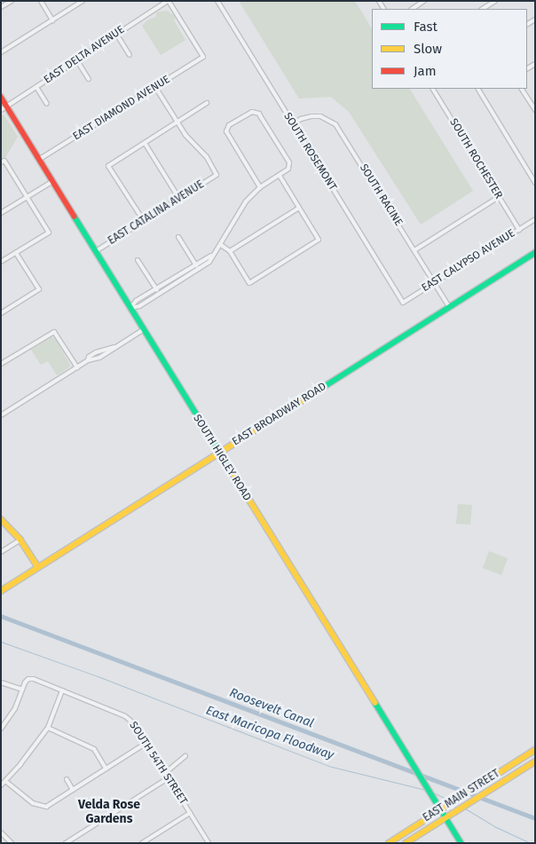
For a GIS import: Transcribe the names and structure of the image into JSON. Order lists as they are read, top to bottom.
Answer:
{
  "streets": {
    "main road": ["EAST BROADWAY ROAD", "SOUTH HIGLEY ROAD", "EAST MAIN STREET"],
    "street": [
      "EAST DELTA AVENUE",
      "EAST DIAMOND AVENUE",
      "SOUTH ROSEMONT",
      "SOUTH ROCHESTER",
      "SOUTH RACINE",
      "EAST CATALINA AVENUE",
      "EAST CALYPSO AVENUE",
      "SOUTH 54TH STREET"
    ]
  },
  "crossings": [
    ["EAST DELTA AVENUE", "EAST DIAMOND AVENUE"],
    ["EAST DELTA AVENUE", "SOUTH HIGLEY ROAD"],
    ["EAST DIAMOND AVENUE", "SOUTH HIGLEY ROAD"],
    ["SOUTH ROSEMONT", "SOUTH RACINE"],
    ["SOUTH ROSEMONT", "EAST CALYPSO AVENUE"],
    ["SOUTH ROCHESTER", "EAST CALYPSO AVENUE"],
    ["SOUTH RACINE", "EAST CALYPSO AVENUE"],
    ["SOUTH RACINE", "EAST BROADWAY ROAD"],
    ["EAST CATALINA AVENUE", "SOUTH HIGLEY ROAD"],
    ["EAST BROADWAY ROAD", "SOUTH HIGLEY ROAD"],
    ["SOUTH HIGLEY ROAD", "EAST MAIN STREET"]
  ],
  "districts": ["Velda Rose Gardens"],
  "water": ["Roosevelt Canal", "East Maricopa Floodway"],
  "legend": ["Fast", "Slow", "Jam"]
}
